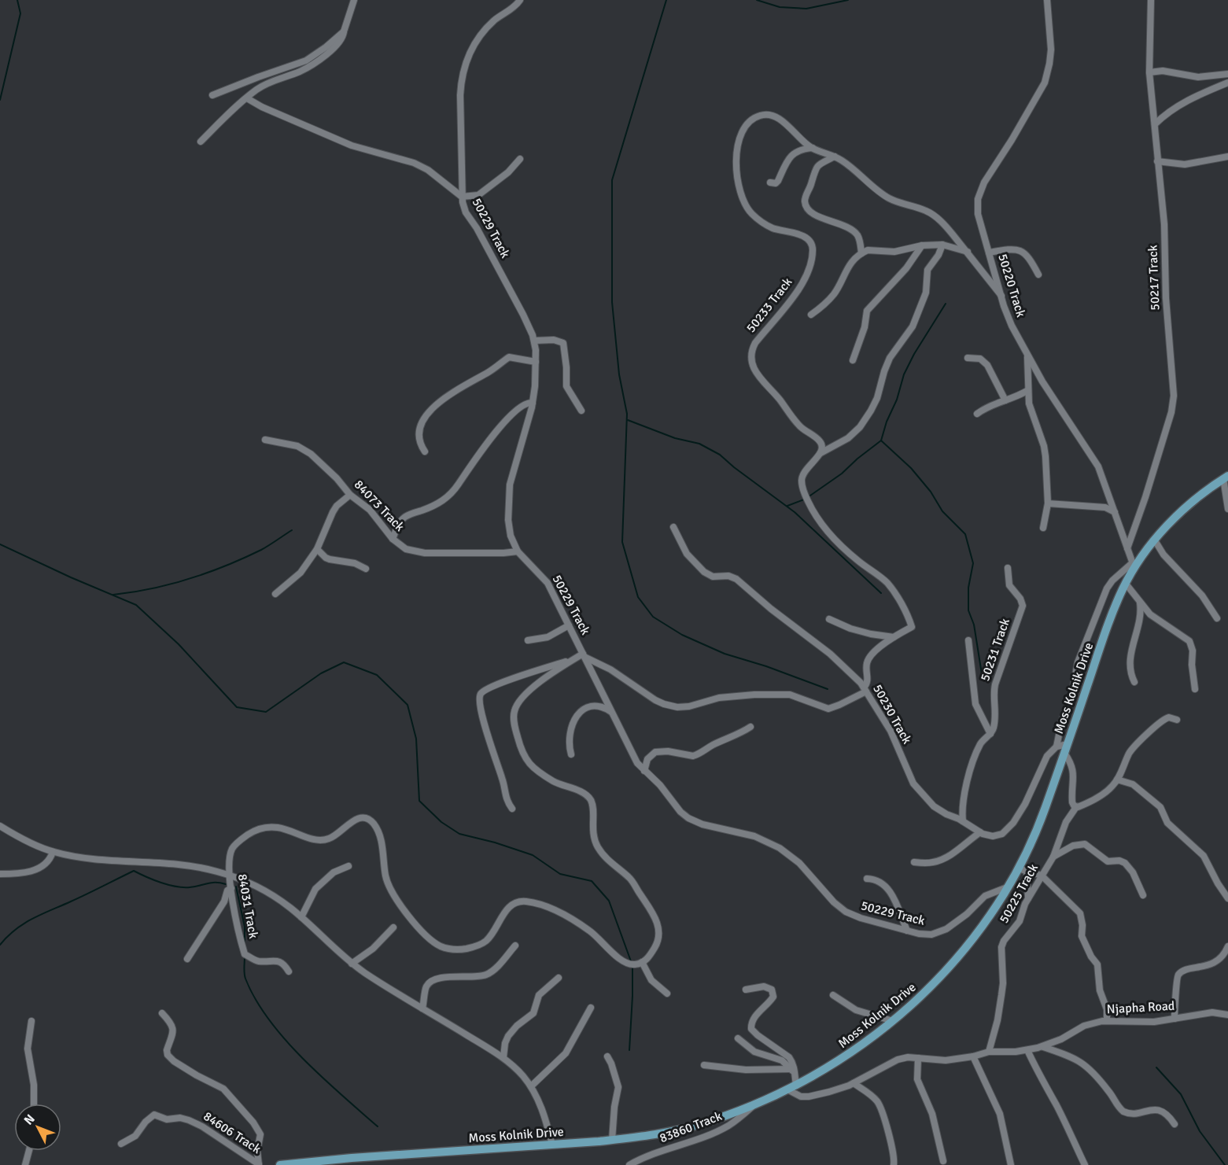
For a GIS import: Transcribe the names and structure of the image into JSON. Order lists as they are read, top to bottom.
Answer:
{
  "streets": {
    "main road": ["Moss Kolnik Drive"],
    "street": [
      "50229 Track",
      "50217 Track",
      "50220 Track",
      "50233 Track",
      "84073 Track",
      "50231 Track",
      "50230 Track",
      "50225 Track",
      "84031 Track",
      "Njapha Road",
      "83860 Track",
      "84606 Track"
    ]
  },
  "crossings": [
    ["50229 Track", "84073 Track"],
    ["50229 Track", "Moss Kolnik Drive"],
    ["50217 Track", "50220 Track"],
    ["50220 Track", "50233 Track"],
    ["50220 Track", "Moss Kolnik Drive"],
    ["50231 Track", "50230 Track"],
    ["Moss Kolnik Drive", "Njapha Road"],
    ["Moss Kolnik Drive", "83860 Track"],
    ["50225 Track", "Njapha Road"]
  ],
  "north": "top left"
}
